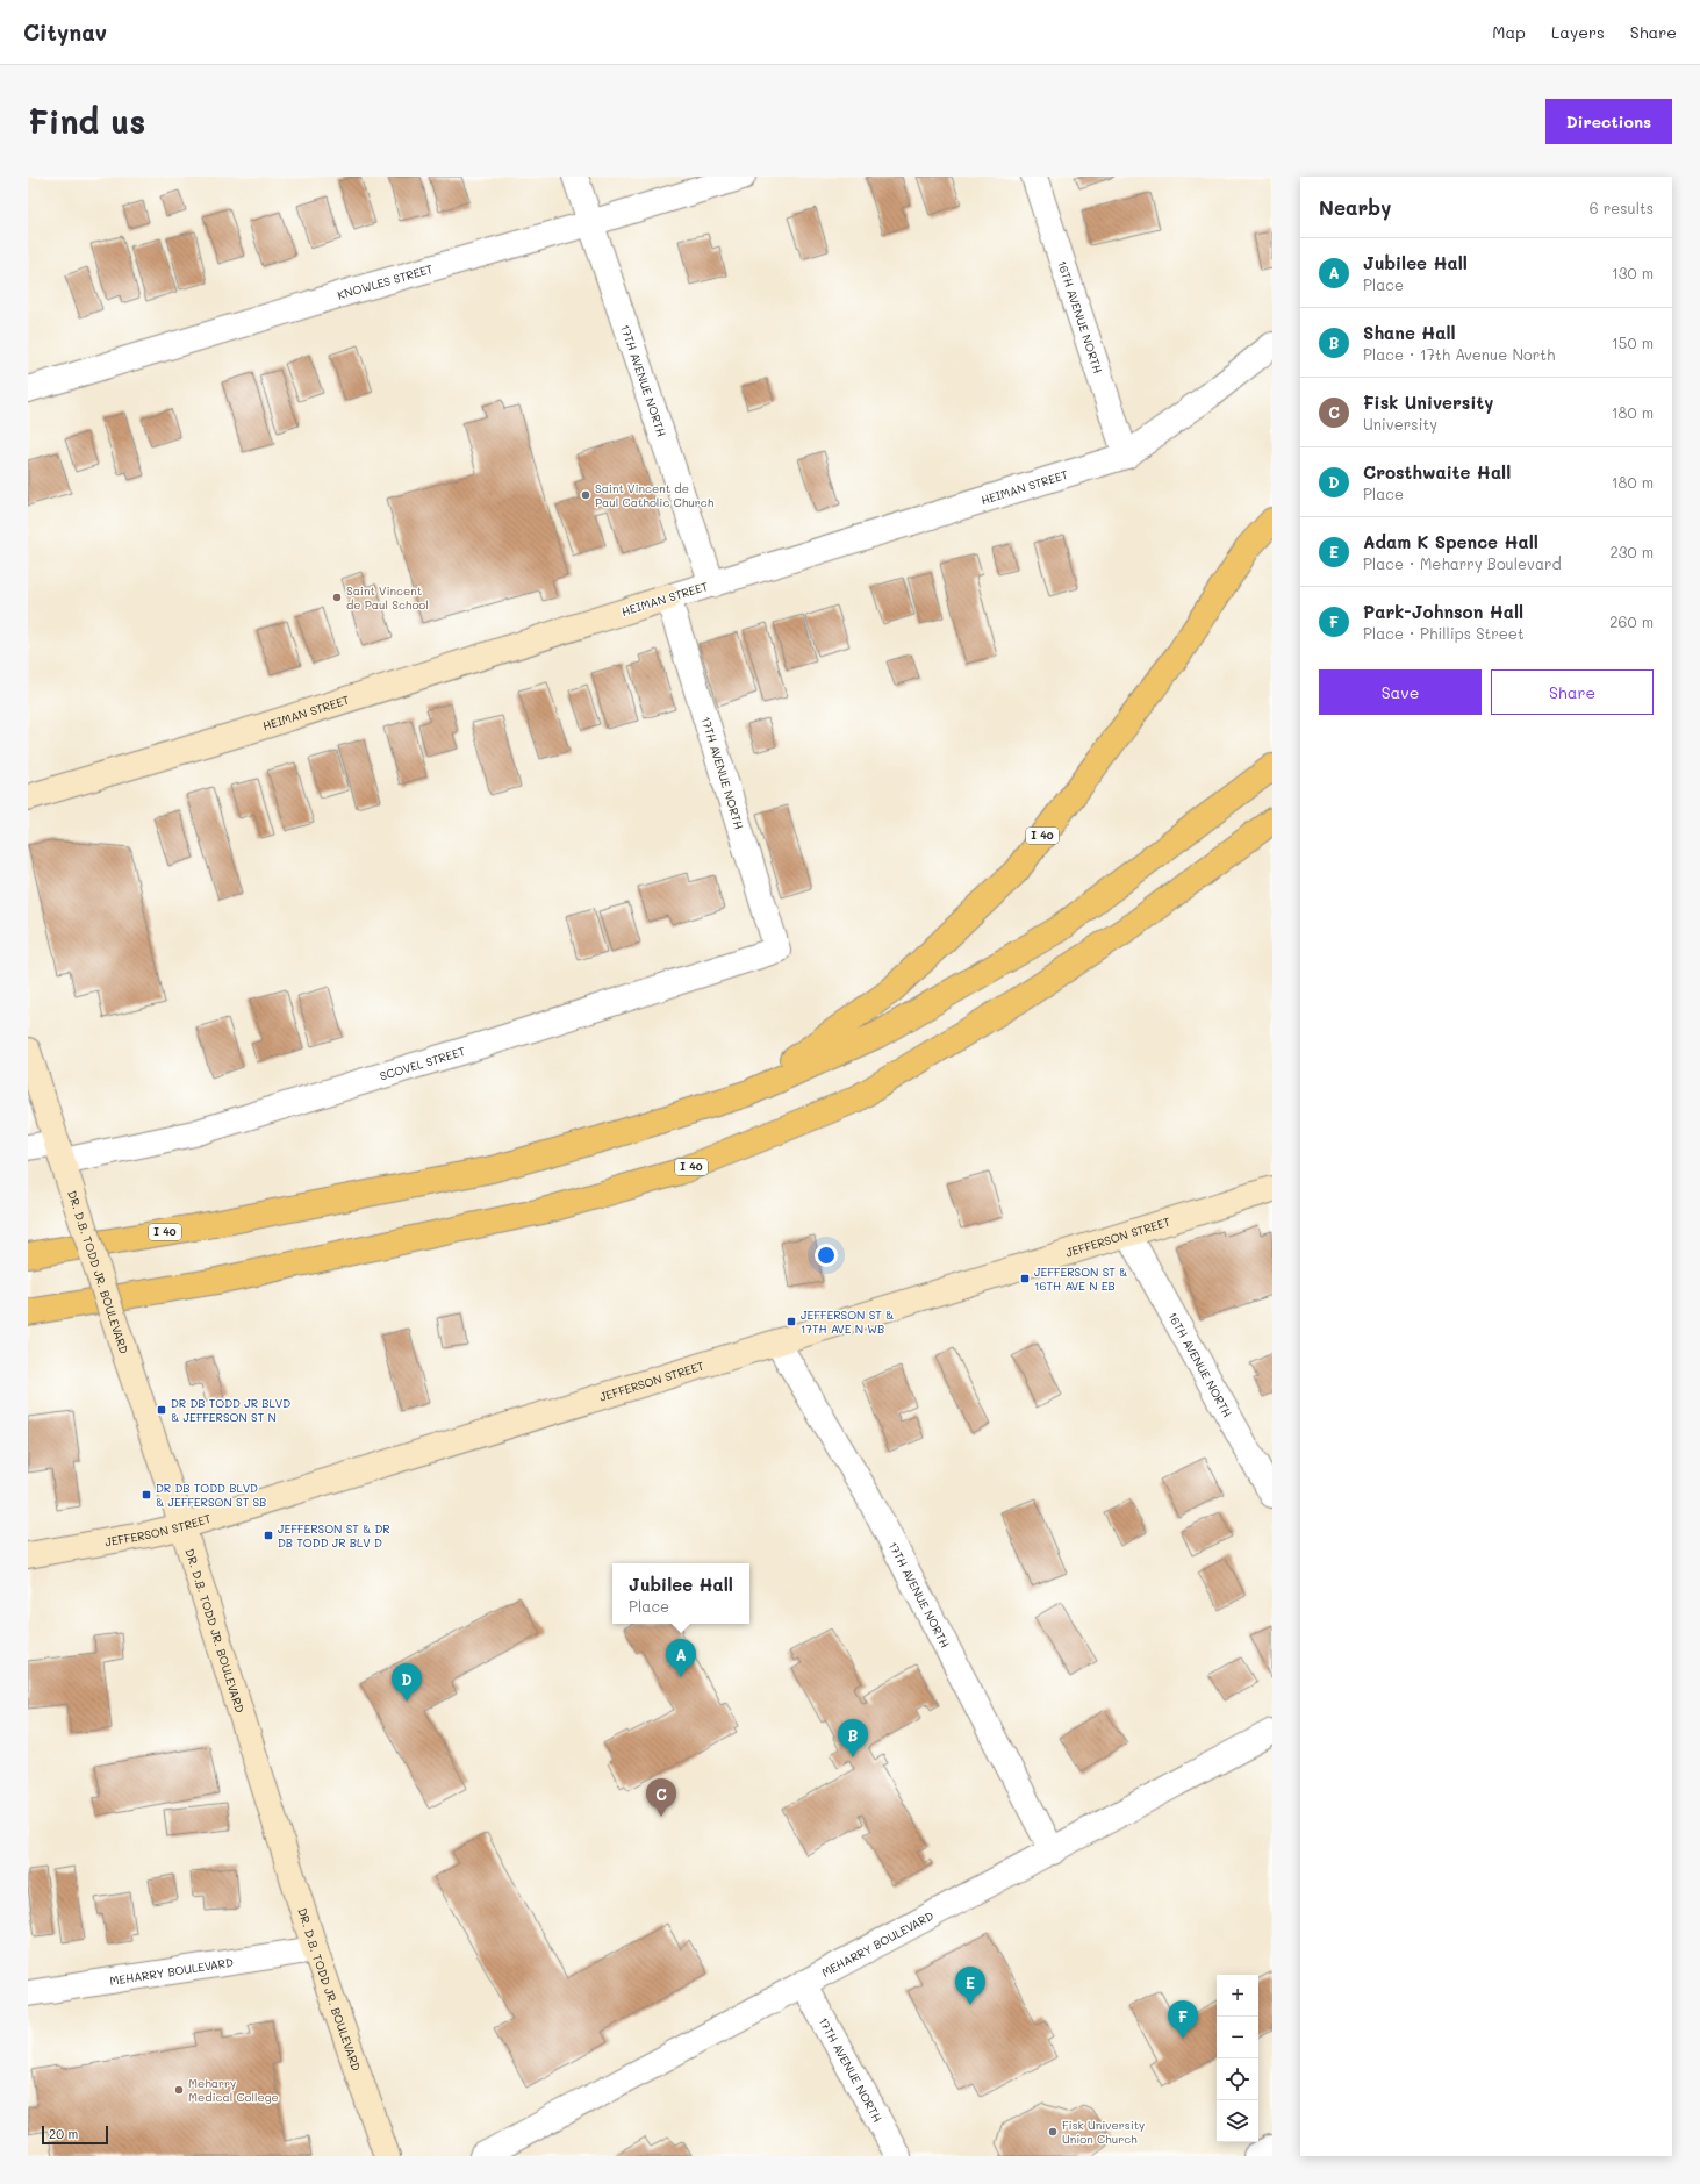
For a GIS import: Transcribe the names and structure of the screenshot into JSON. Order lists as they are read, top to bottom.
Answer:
{
  "streets": {
    "highway": ["I 40"],
    "main road": ["HEIMAN STREET", "JEFFERSON STREET", "DR. D.B. TODD JR. BOULEVARD"],
    "street": [
      "KNOWLES STREET",
      "16TH AVENUE NORTH",
      "17TH AVENUE NORTH",
      "SCOVEL STREET",
      "MEHARRY BOULEVARD"
    ]
  },
  "crossings": [
    ["KNOWLES STREET", "17TH AVENUE NORTH"],
    ["16TH AVENUE NORTH", "HEIMAN STREET"],
    ["16TH AVENUE NORTH", "JEFFERSON STREET"],
    ["17TH AVENUE NORTH", "HEIMAN STREET"],
    ["17TH AVENUE NORTH", "SCOVEL STREET"],
    ["17TH AVENUE NORTH", "JEFFERSON STREET"],
    ["17TH AVENUE NORTH", "MEHARRY BOULEVARD"],
    ["SCOVEL STREET", "DR. D.B. TODD JR. BOULEVARD"],
    ["JEFFERSON STREET", "DR. D.B. TODD JR. BOULEVARD"],
    ["DR. D.B. TODD JR. BOULEVARD", "MEHARRY BOULEVARD"]
  ],
  "places": {
    "other": [
      "Saint Vincent de Paul Catholic Church",
      "Saint Vincent de Paul School",
      "Meharry Medical College",
      "Fisk University Union Church"
    ],
    "transit": [
      "JEFFERSON ST & 16TH AVE N EB",
      "JEFFERSON ST & 17TH AVE N WB",
      "DR DB TODD JR BLVD & JEFFERSON ST N",
      "DR DB TODD BLVD & JEFFERSON ST SB",
      "JEFFERSON ST & DR DB TODD JR BLV D"
    ]
  },
  "scale_bar": "20 m",
  "page": {
    "header": "Citynav",
    "nav": ["Map", "Layers", "Share"],
    "buttons": [
      "Directions",
      ["Save", "Share"]
    ],
    "title": "Find us",
    "heading": ["Nearby", "6 results"],
    "list": [
      {
        "mark": "A",
        "name": "Jubilee Hall",
        "note": "Place",
        "value": "130 m"
      },
      {
        "mark": "B",
        "name": "Shane Hall",
        "note": "Place · 17th Avenue North",
        "value": "150 m"
      },
      {
        "mark": "C",
        "name": "Fisk University",
        "note": "University",
        "value": "180 m"
      },
      {
        "mark": "D",
        "name": "Crosthwaite Hall",
        "note": "Place",
        "value": "180 m"
      },
      {
        "mark": "E",
        "name": "Adam K Spence Hall",
        "note": "Place · Meharry Boulevard",
        "value": "230 m"
      },
      {
        "mark": "F",
        "name": "Park-Johnson Hall",
        "note": "Place · Phillips Street",
        "value": "260 m"
      }
    ],
    "popup": ["Jubilee Hall", "Place"],
    "pins": [
      "A",
      "D",
      "B",
      "C",
      "E",
      "F"
    ],
    "map_buttons": ["+", "−"],
    "scale": "20 m"
  }
}
